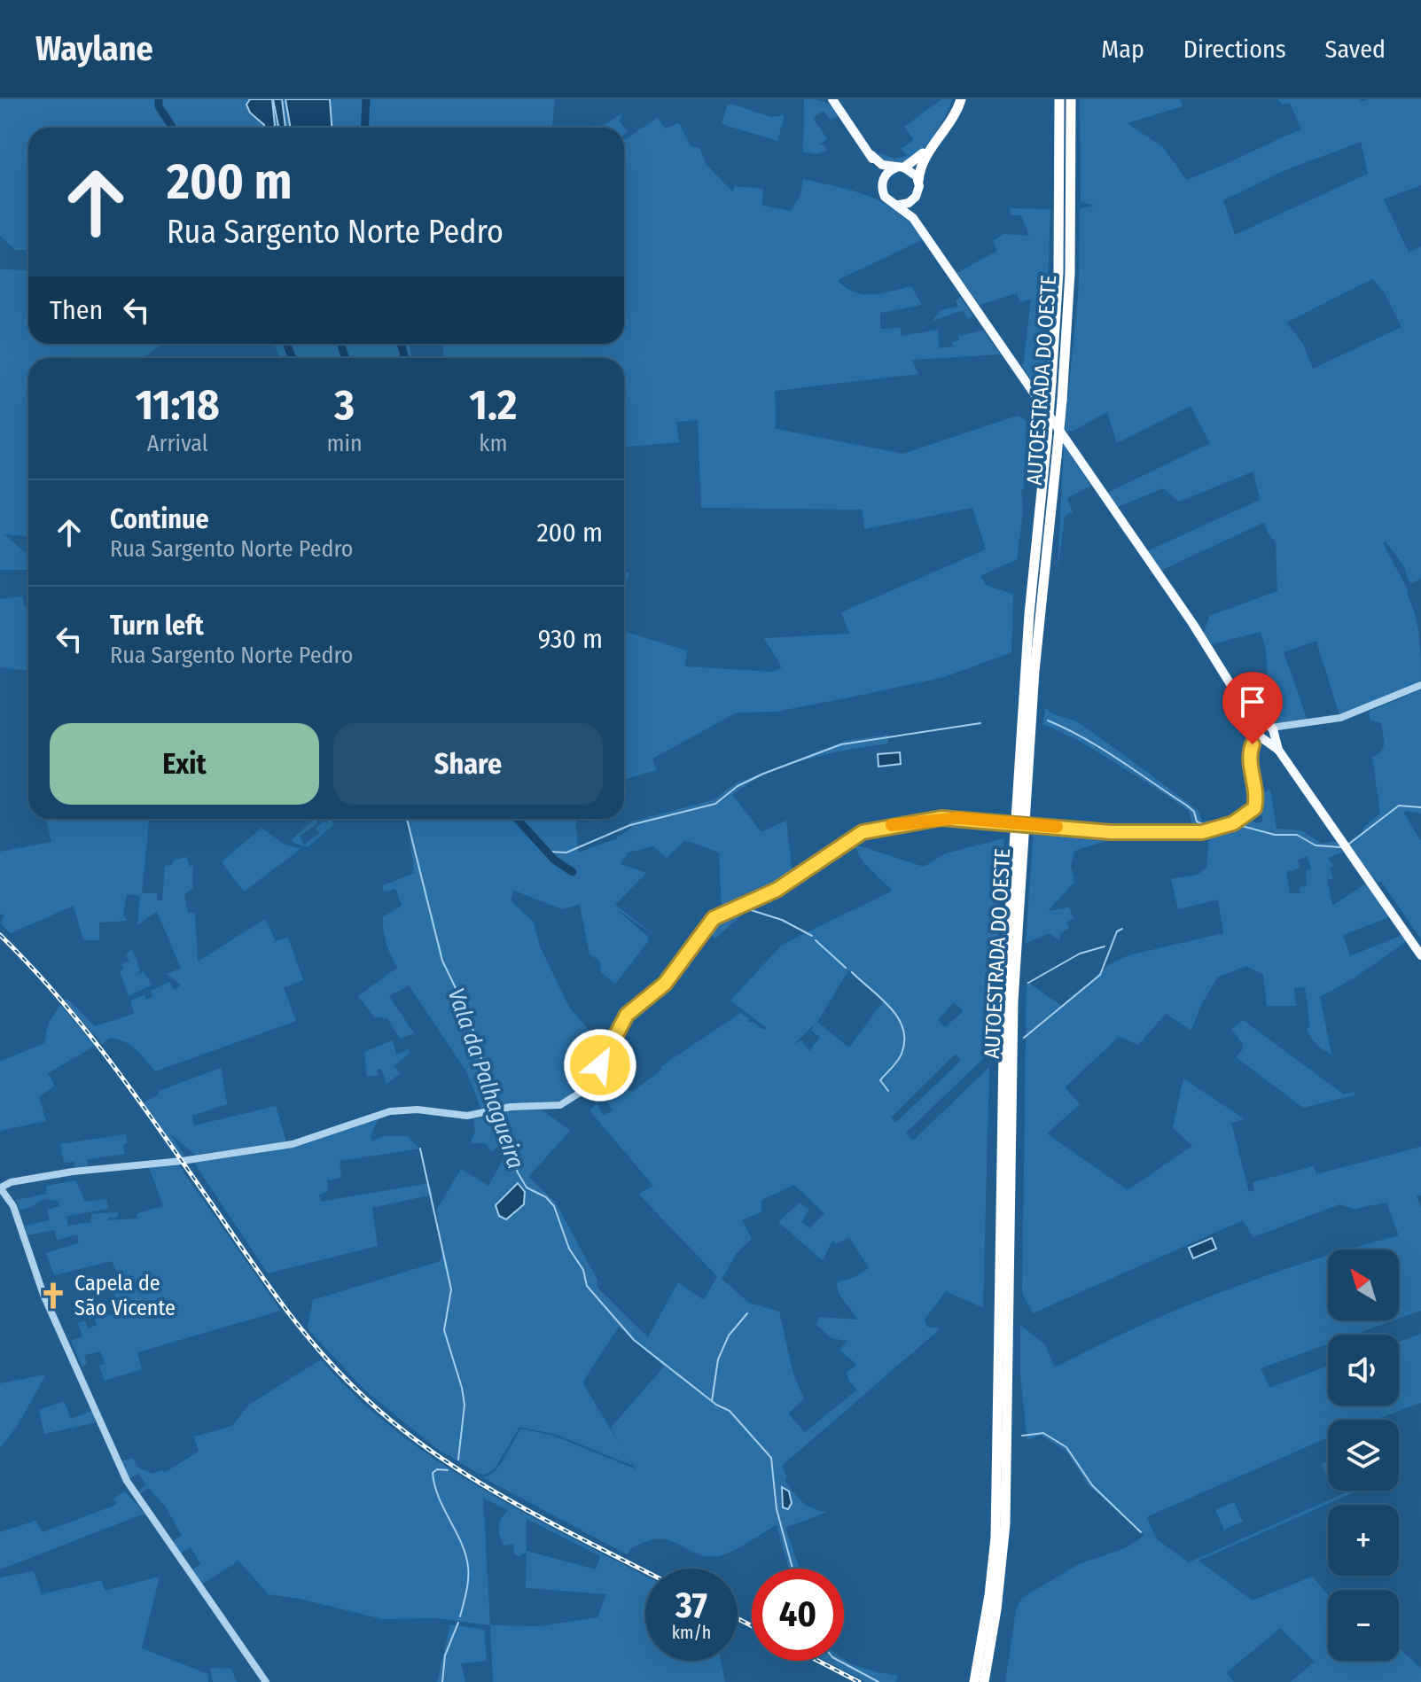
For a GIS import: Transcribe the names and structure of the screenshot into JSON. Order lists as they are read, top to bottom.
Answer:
{
  "streets": {
    "highway": ["AUTOESTRADA DO OESTE"]
  },
  "water": ["Vala da Palhagueira"],
  "places": {
    "church": ["Capela de São Vicente"]
  },
  "north": "top left",
  "page": {
    "header": "Waylane",
    "nav": ["Map", "Directions", "Saved"],
    "turn": ["200 m", "Rua Sargento Norte Pedro"],
    "then": "Then",
    "eta": [
      "11:18",
      "Arrival",
      "3",
      "min",
      "1.2",
      "km"
    ],
    "list": [
      {
        "name": "Continue",
        "note": "Rua Sargento Norte Pedro",
        "value": "200 m"
      },
      {
        "name": "Turn left",
        "note": "Rua Sargento Norte Pedro",
        "value": "930 m"
      }
    ],
    "buttons": ["Exit", "Share"],
    "map_buttons": ["+", "−"],
    "speed": "37 km/h",
    "limit": "40"
  }
}
